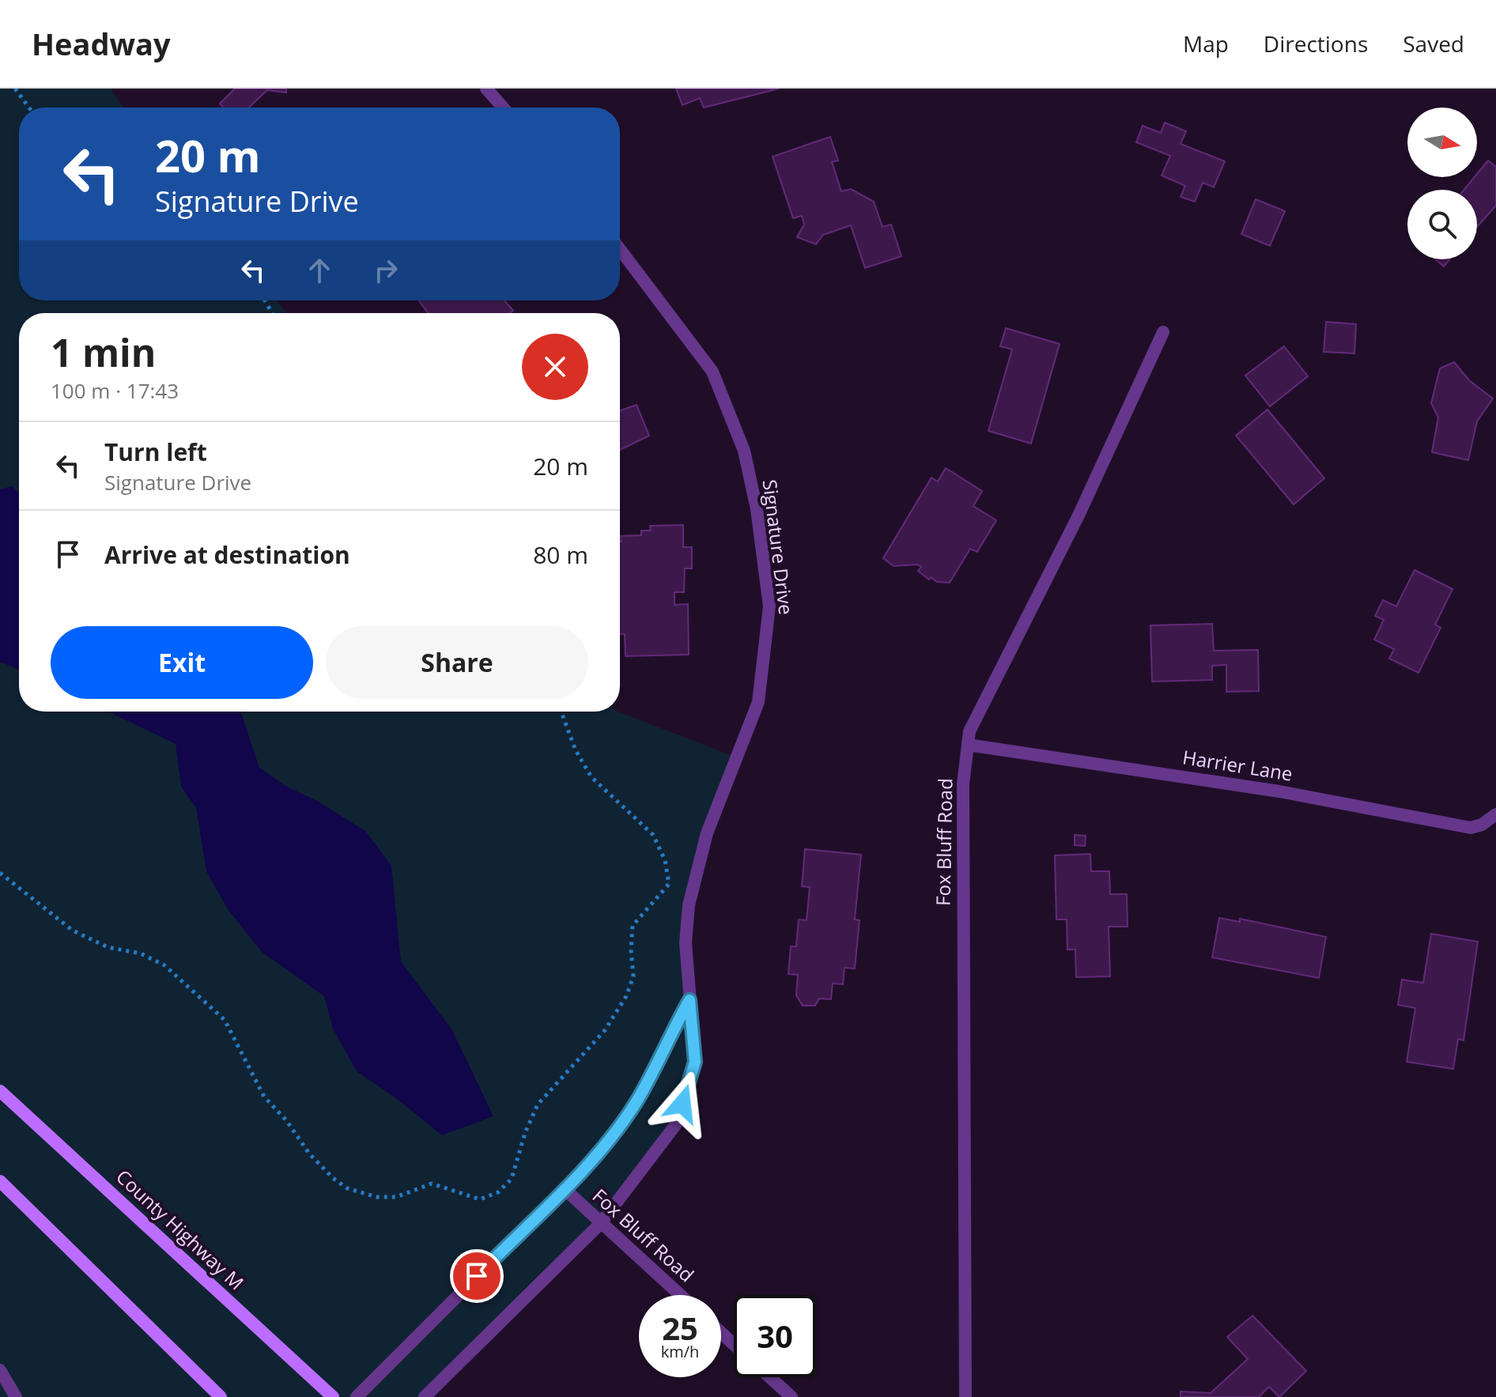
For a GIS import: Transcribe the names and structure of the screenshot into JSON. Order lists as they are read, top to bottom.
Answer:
{
  "streets": {
    "main road": ["County Highway M"],
    "street": ["Signature Drive", "Harrier Lane", "Fox Bluff Road"]
  },
  "crossings": [
    ["Signature Drive", "Fox Bluff Road"],
    ["Harrier Lane", "Fox Bluff Road"]
  ],
  "north": "right",
  "page": {
    "header": "Headway",
    "nav": ["Map", "Directions", "Saved"],
    "turn": ["20 m", "Signature Drive"],
    "heading": ["1 min", "100 m · 17:43"],
    "list": [
      {
        "name": "Turn left",
        "note": "Signature Drive",
        "value": "20 m"
      },
      {
        "name": "Arrive at destination",
        "value": "80 m"
      }
    ],
    "buttons": ["Exit", "Share"],
    "speed": "25 km/h",
    "limit": "30"
  }
}
